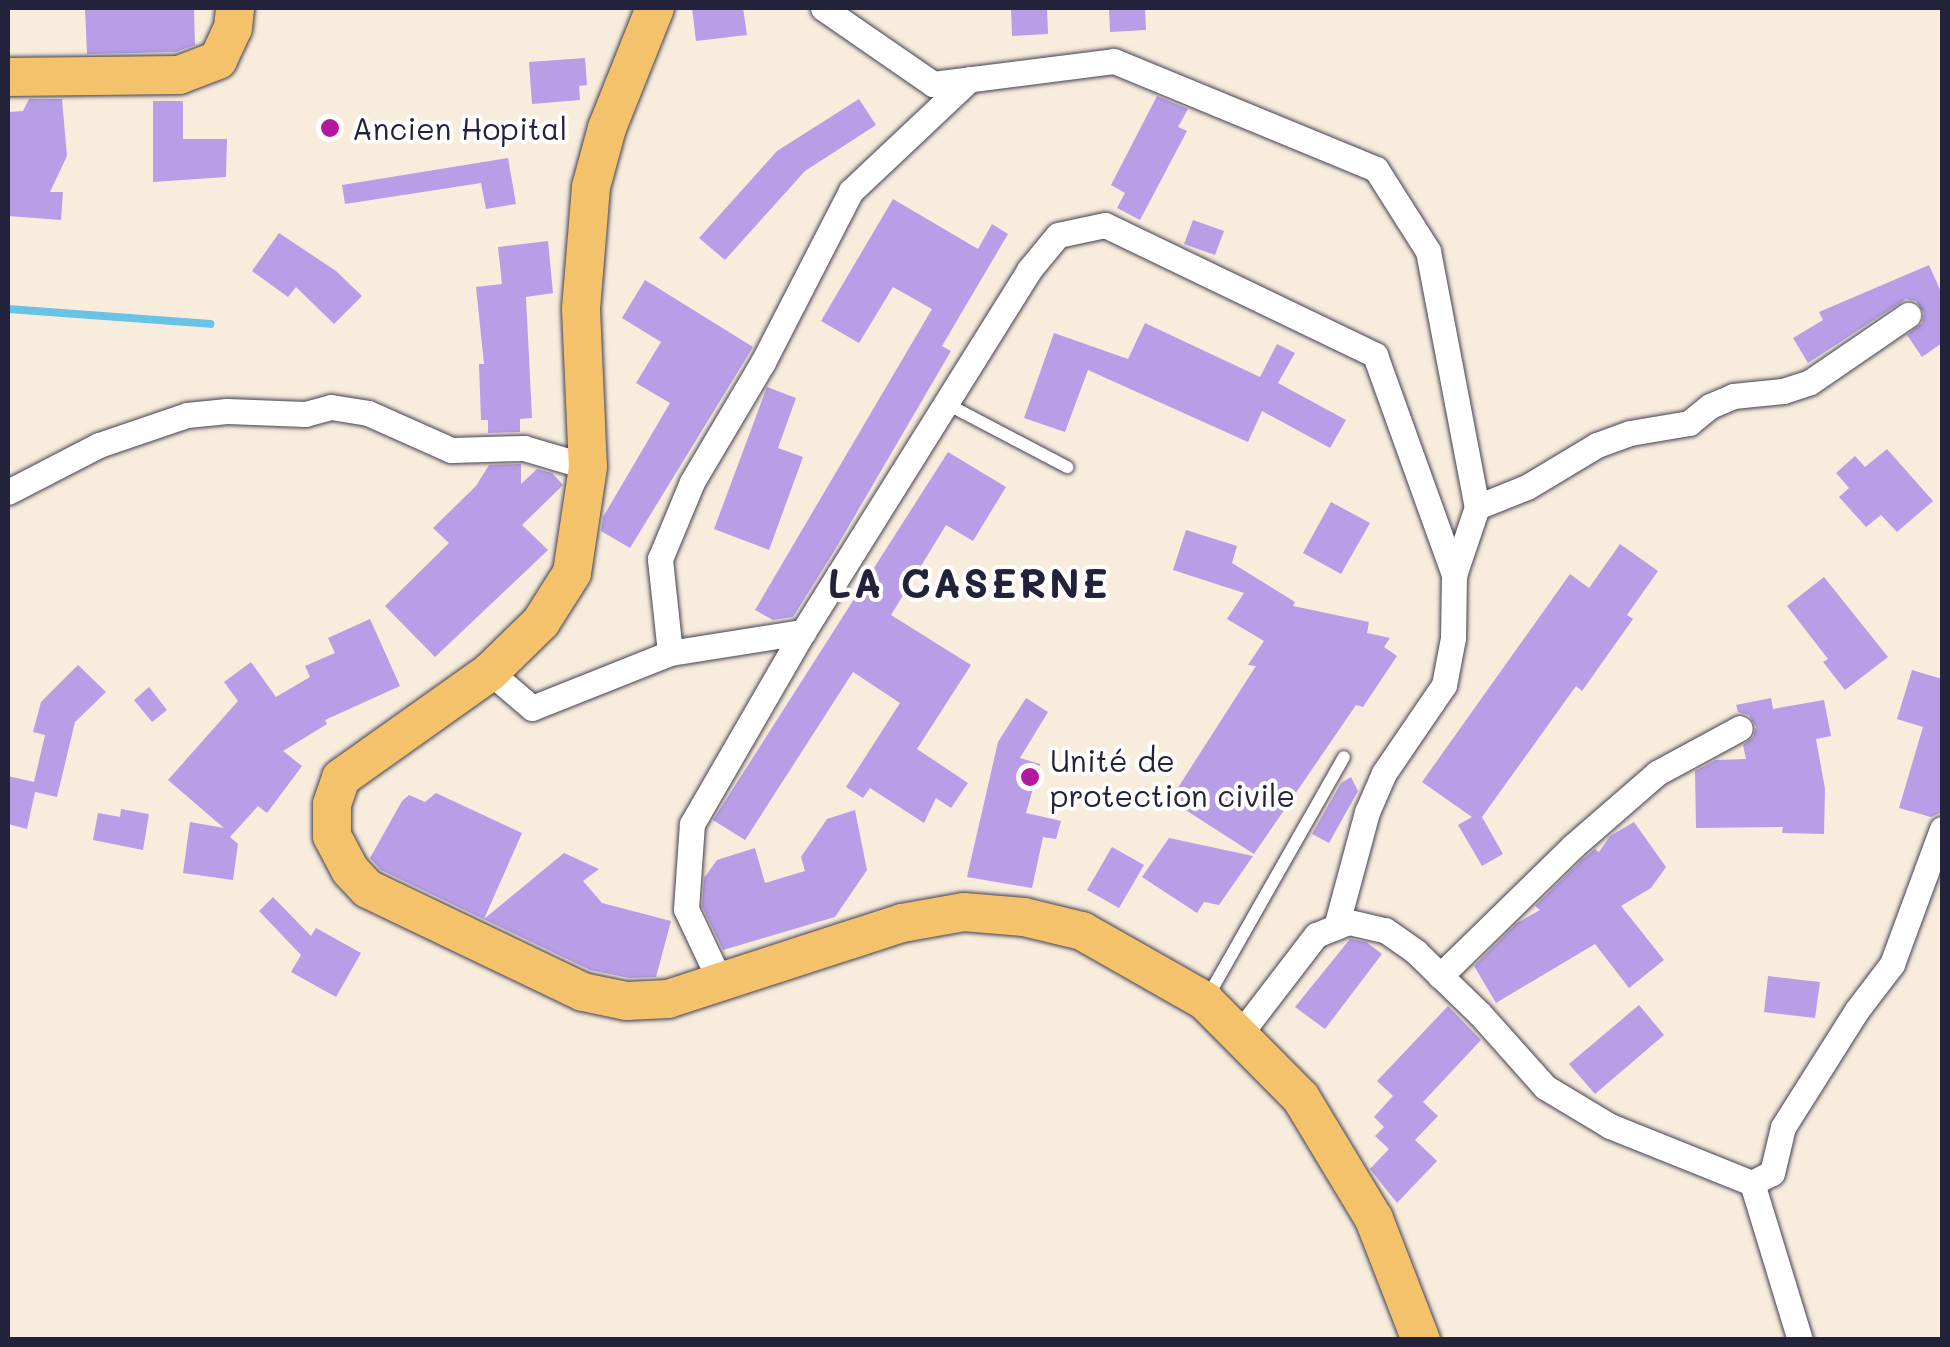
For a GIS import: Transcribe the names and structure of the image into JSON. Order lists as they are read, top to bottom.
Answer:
{
  "districts": ["LA CASERNE"],
  "places": ["Ancien Hopital", "Unité de protection civile"]
}
